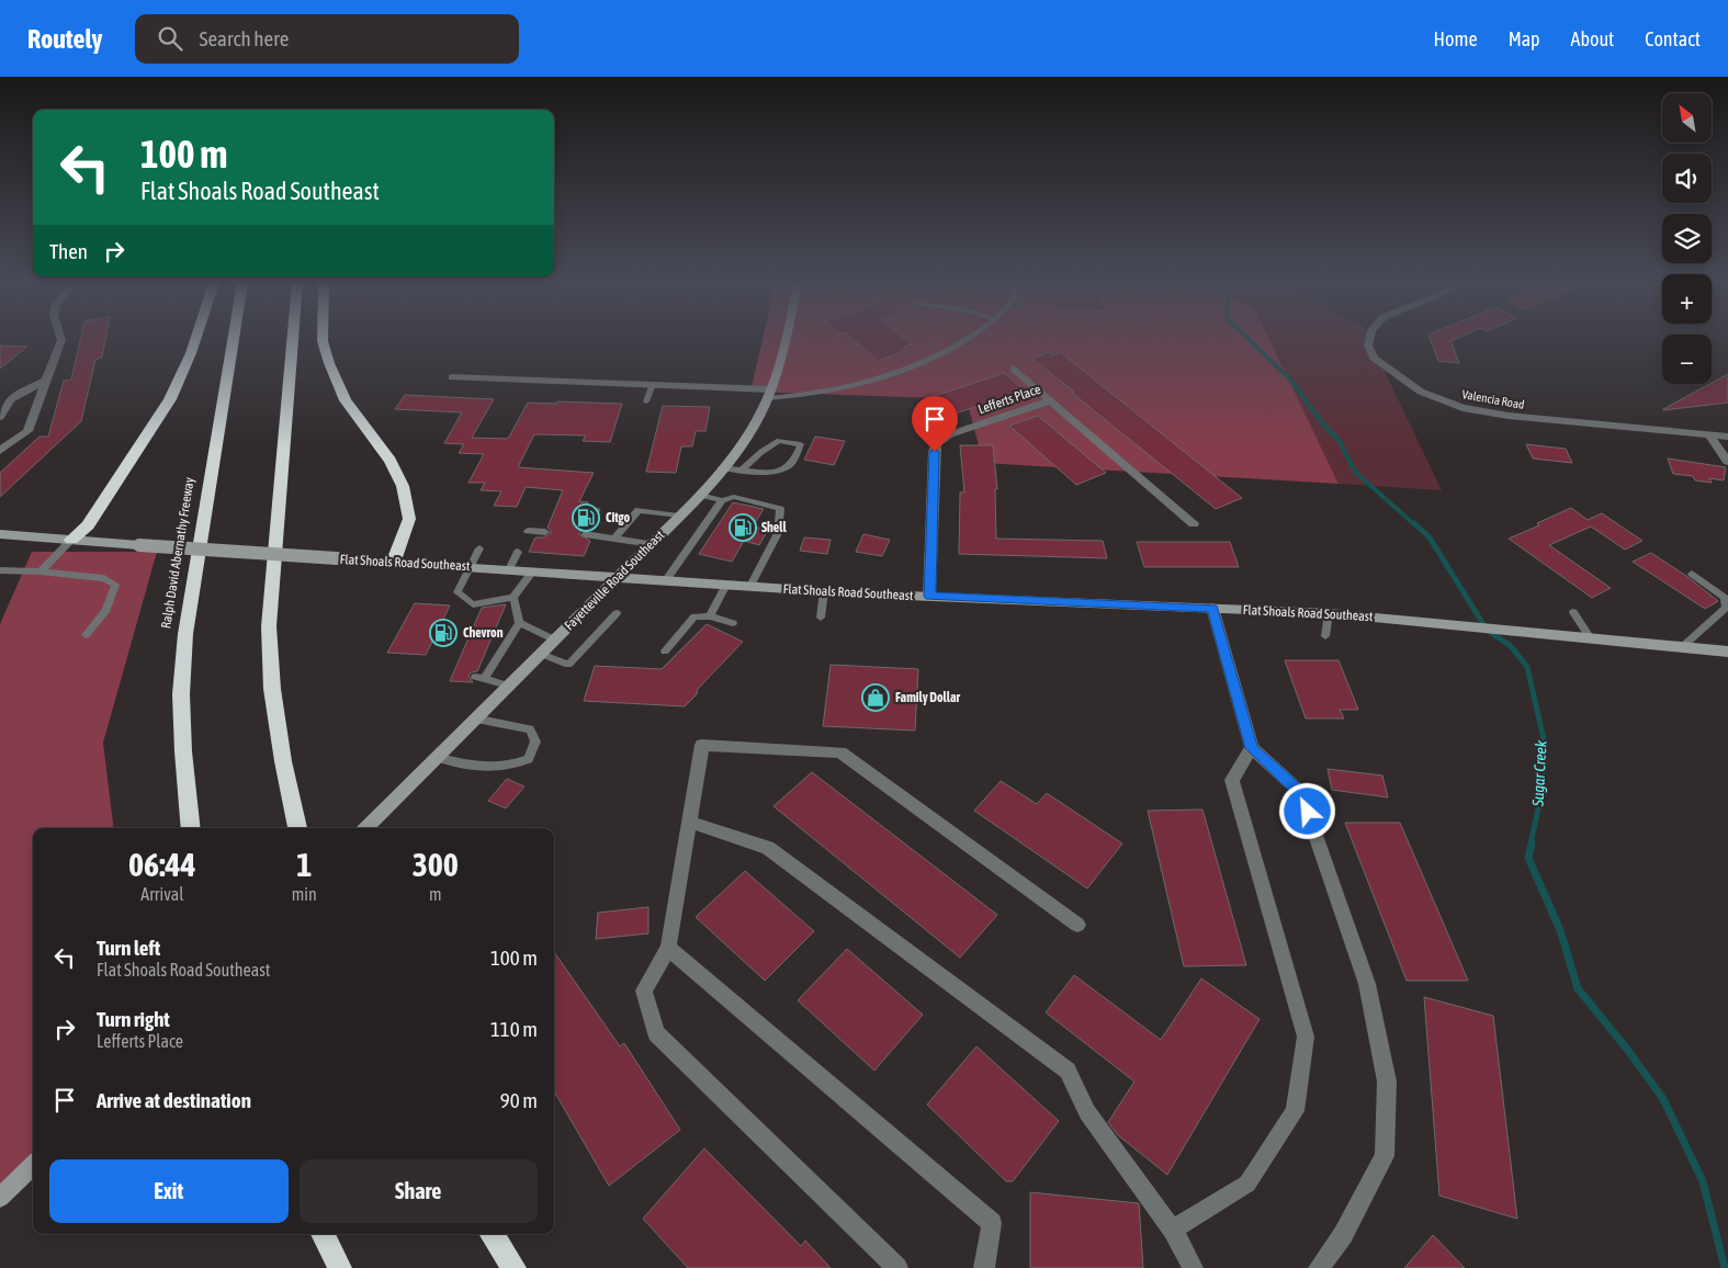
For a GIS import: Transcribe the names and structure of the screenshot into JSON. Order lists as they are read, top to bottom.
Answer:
{
  "streets": {
    "highway": ["Ralph David Abernathy Freeway"],
    "street": [
      "Lefferts Place",
      "Valencia Road",
      "Flat Shoals Road Southeast",
      "Fayetteville Road Southeast"
    ]
  },
  "crossings": [
    ["Lefferts Place", "Flat Shoals Road Southeast"],
    ["Flat Shoals Road Southeast", "Fayetteville Road Southeast"]
  ],
  "water": ["Sugar Creek"],
  "places": {
    "fuel station": ["Citgo", "Shell", "Chevron"],
    "shop": ["Family Dollar"]
  },
  "north": "top left",
  "page": {
    "header": "Routely",
    "search": "Search here",
    "nav": [
      "Home",
      "Map",
      "About",
      "Contact"
    ],
    "map_buttons": ["+", "−"],
    "turn": ["100 m", "Flat Shoals Road Southeast"],
    "then": "Then",
    "eta": [
      "06:44",
      "Arrival",
      "1",
      "min",
      "300",
      "m"
    ],
    "list": [
      {
        "name": "Turn left",
        "note": "Flat Shoals Road Southeast",
        "value": "100 m"
      },
      {
        "name": "Turn right",
        "note": "Lefferts Place",
        "value": "110 m"
      },
      {
        "name": "Arrive at destination",
        "value": "90 m"
      }
    ],
    "buttons": ["Exit", "Share"]
  }
}
